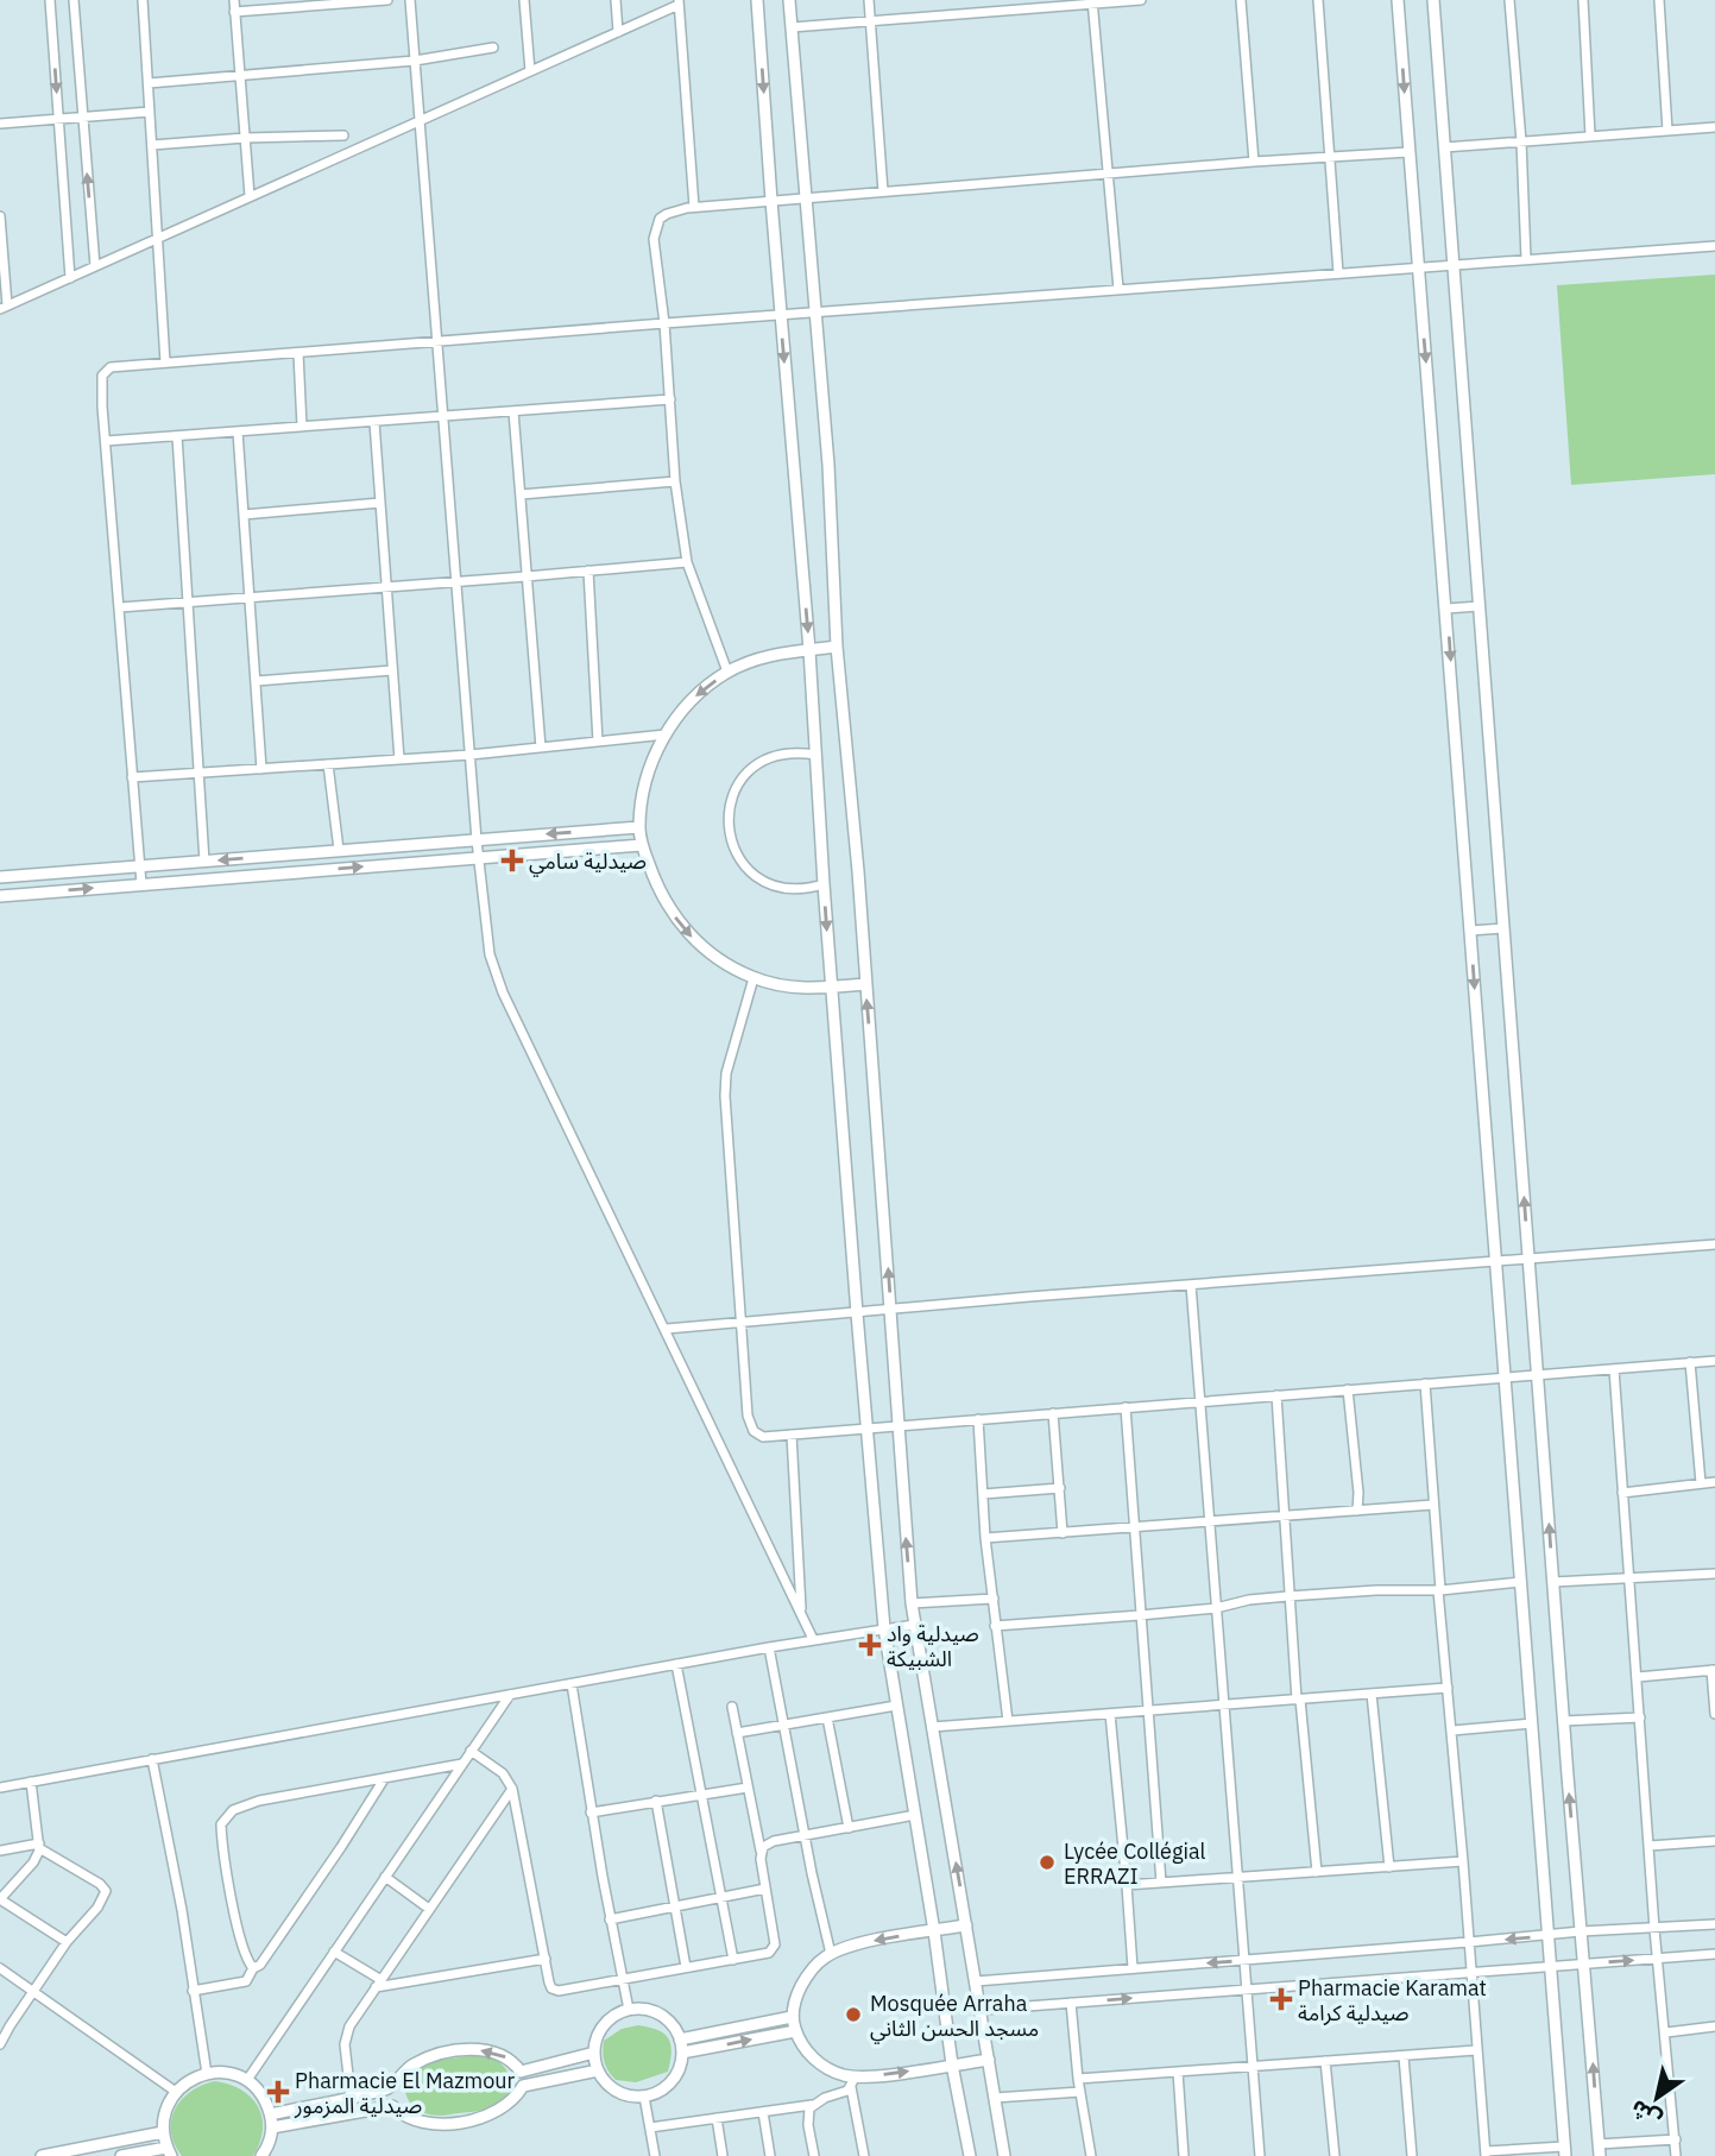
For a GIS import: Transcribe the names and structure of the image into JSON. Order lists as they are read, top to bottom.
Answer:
{
  "places": {
    "health": [
      "صيدلية سامي",
      "صيدلية واد الشبيكة",
      "Pharmacie Karamat صيدلية كرامة",
      "Pharmacie El Mazmour صيدلية المزمور"
    ],
    "other": ["Lycée Collégial ERRAZI", "Mosquée Arraha مسجد الحسن الثاني"]
  },
  "north": "bottom left"
}
